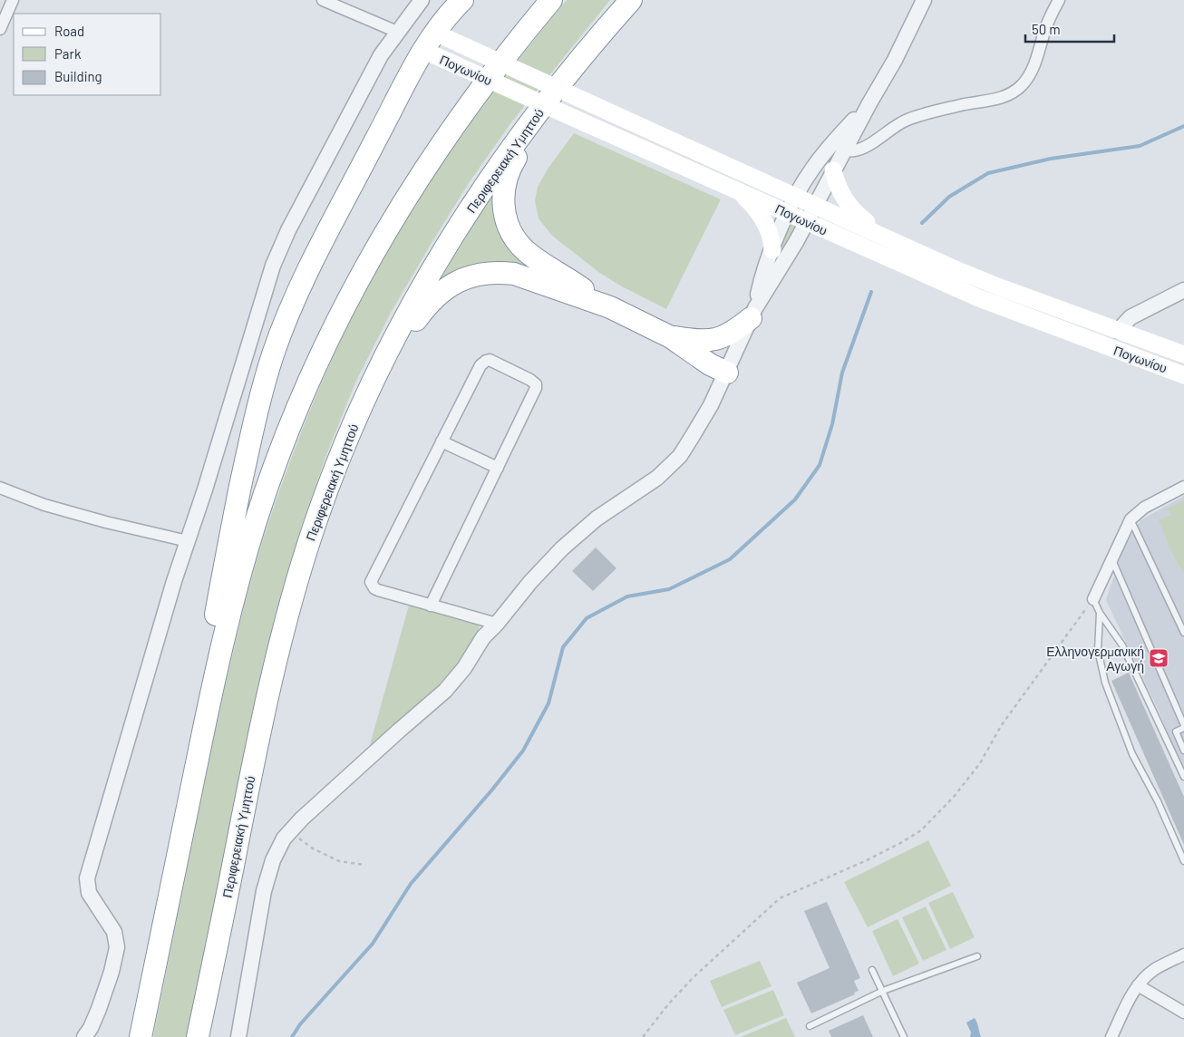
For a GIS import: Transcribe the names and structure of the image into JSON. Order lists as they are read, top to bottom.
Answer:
{
  "streets": {
    "highway": ["Περιφερειακή Υμηττού"],
    "main road": ["Πογωνίου"]
  },
  "places": {
    "school or university": ["Ελληνογερμανική Αγωγή"]
  },
  "legend": ["Road", "Park", "Building"],
  "scale_bar": "50 m"
}
